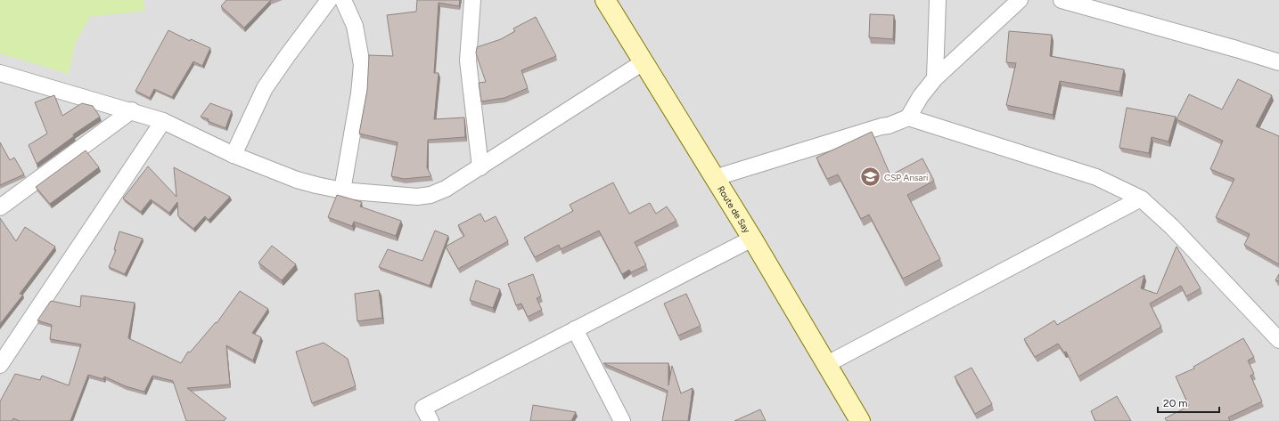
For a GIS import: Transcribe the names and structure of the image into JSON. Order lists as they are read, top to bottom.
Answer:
{
  "streets": {
    "main road": ["Route de Say"]
  },
  "places": {
    "school or university": ["CSP Ansari"]
  },
  "scale_bar": "20 m"
}
